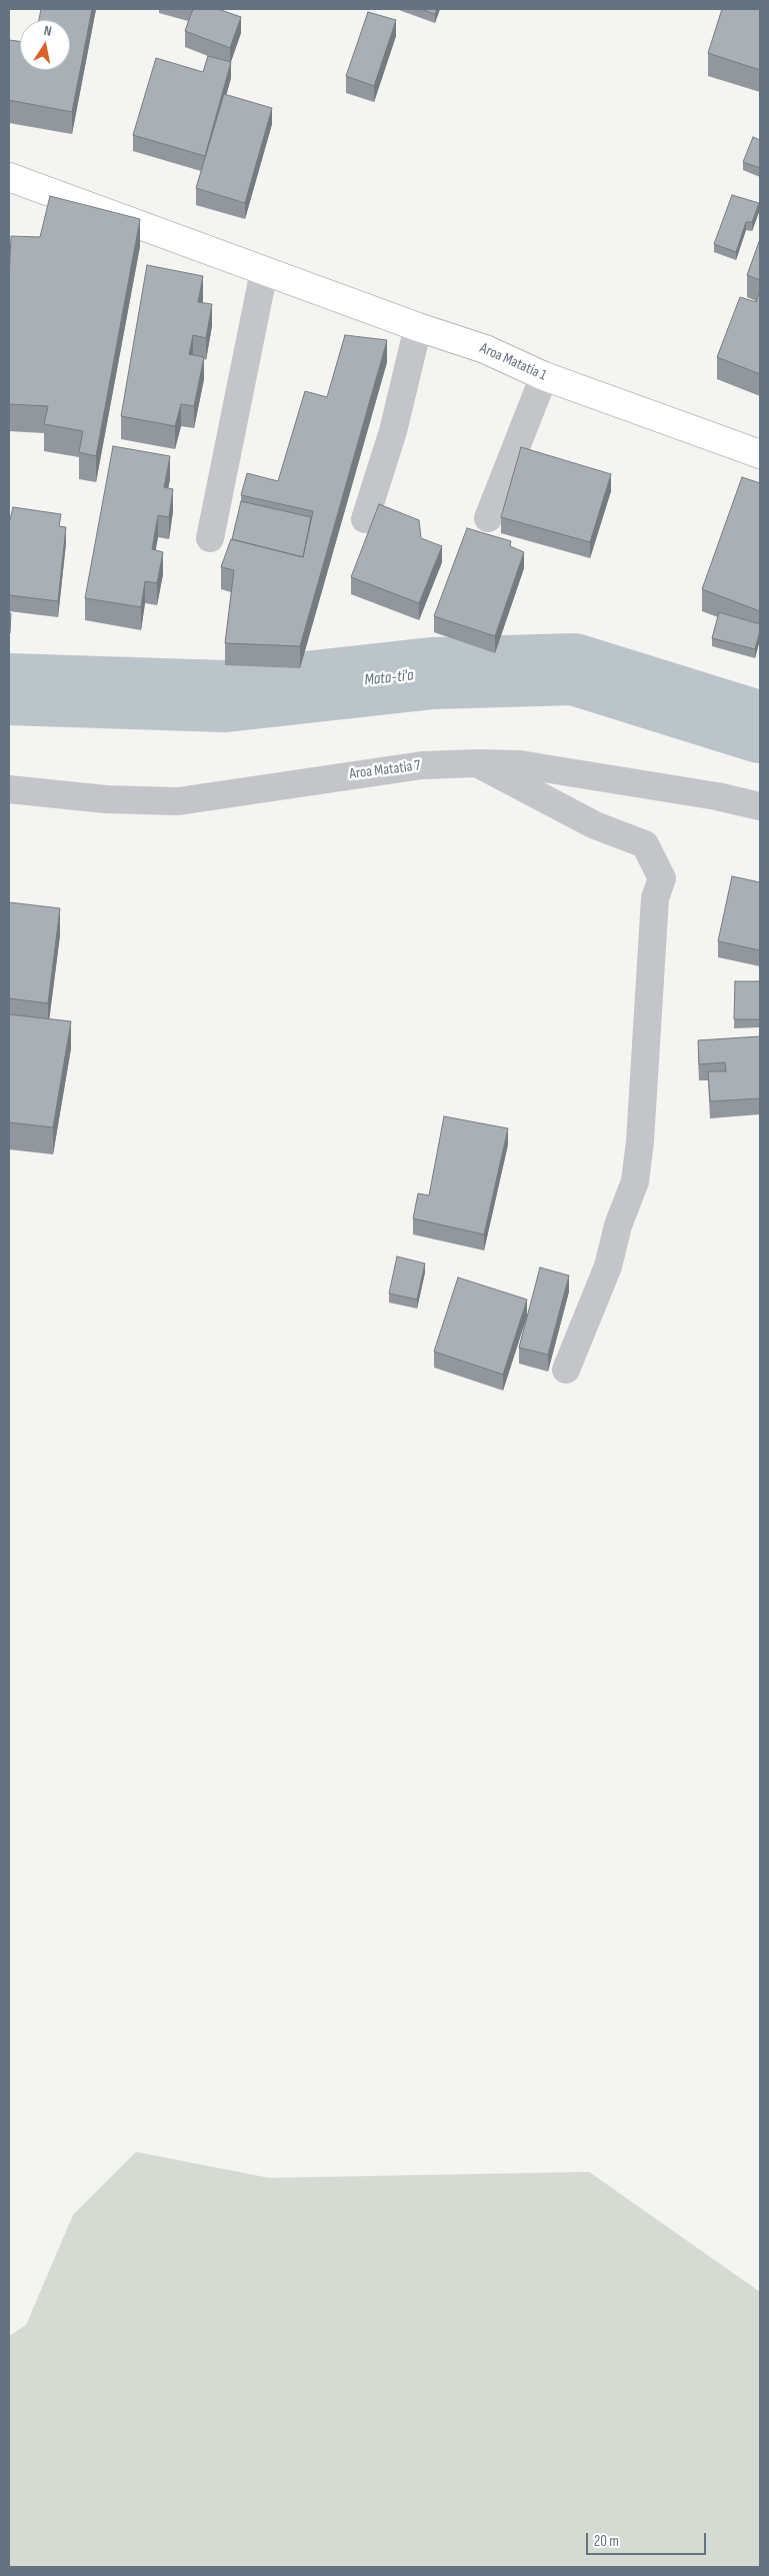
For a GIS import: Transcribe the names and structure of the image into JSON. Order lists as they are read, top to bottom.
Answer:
{
  "streets": {
    "main road": ["Aroa Matatia 1"],
    "street": ["Aroa Matatia 7"]
  },
  "water": ["Mata-ti'a"],
  "scale_bar": "20 m",
  "north": "top"
}
